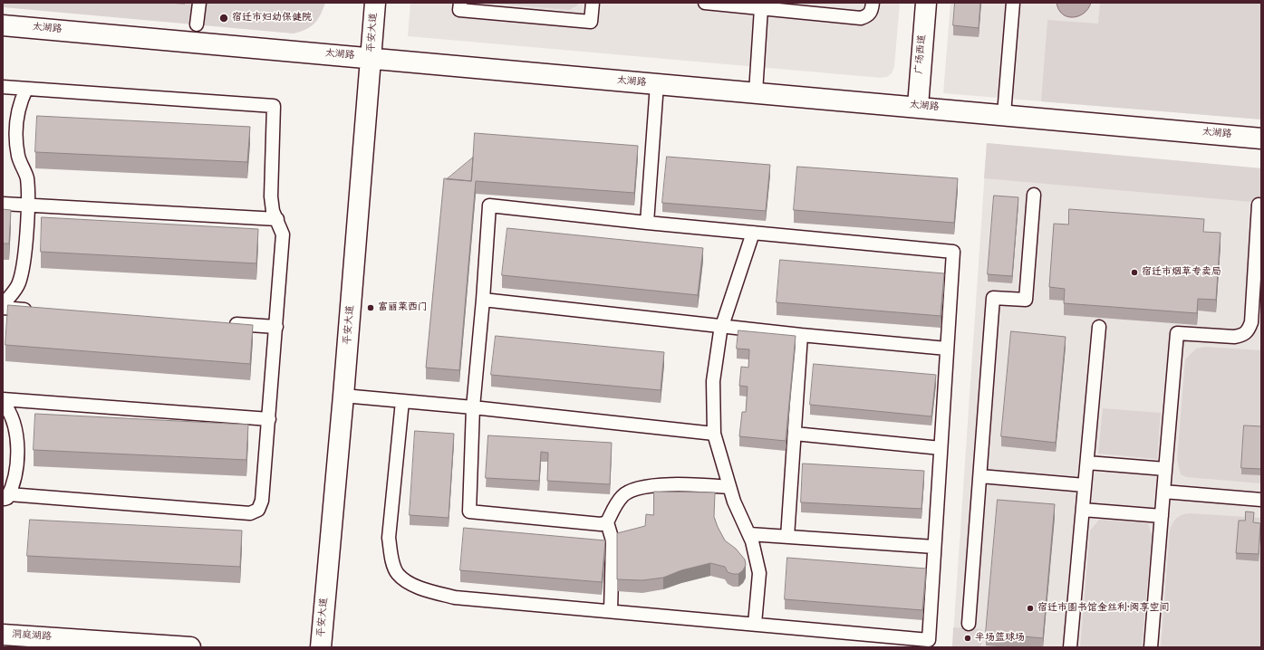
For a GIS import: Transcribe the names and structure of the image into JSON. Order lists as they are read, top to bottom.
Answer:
{
  "streets": {
    "street": [
      "太湖路",
      "平安大道",
      "广场西道",
      "洞庭湖路"
    ]
  },
  "crossings": [
    ["太湖路", "平安大道"],
    ["太湖路", "广场西道"]
  ],
  "places": [
    "宿迁市妇幼保健院",
    "宿迁市烟草专卖局",
    "富丽莱西门",
    "宿迁市图书馆金丝利·阅享空间",
    "半场篮球场"
  ]
}
